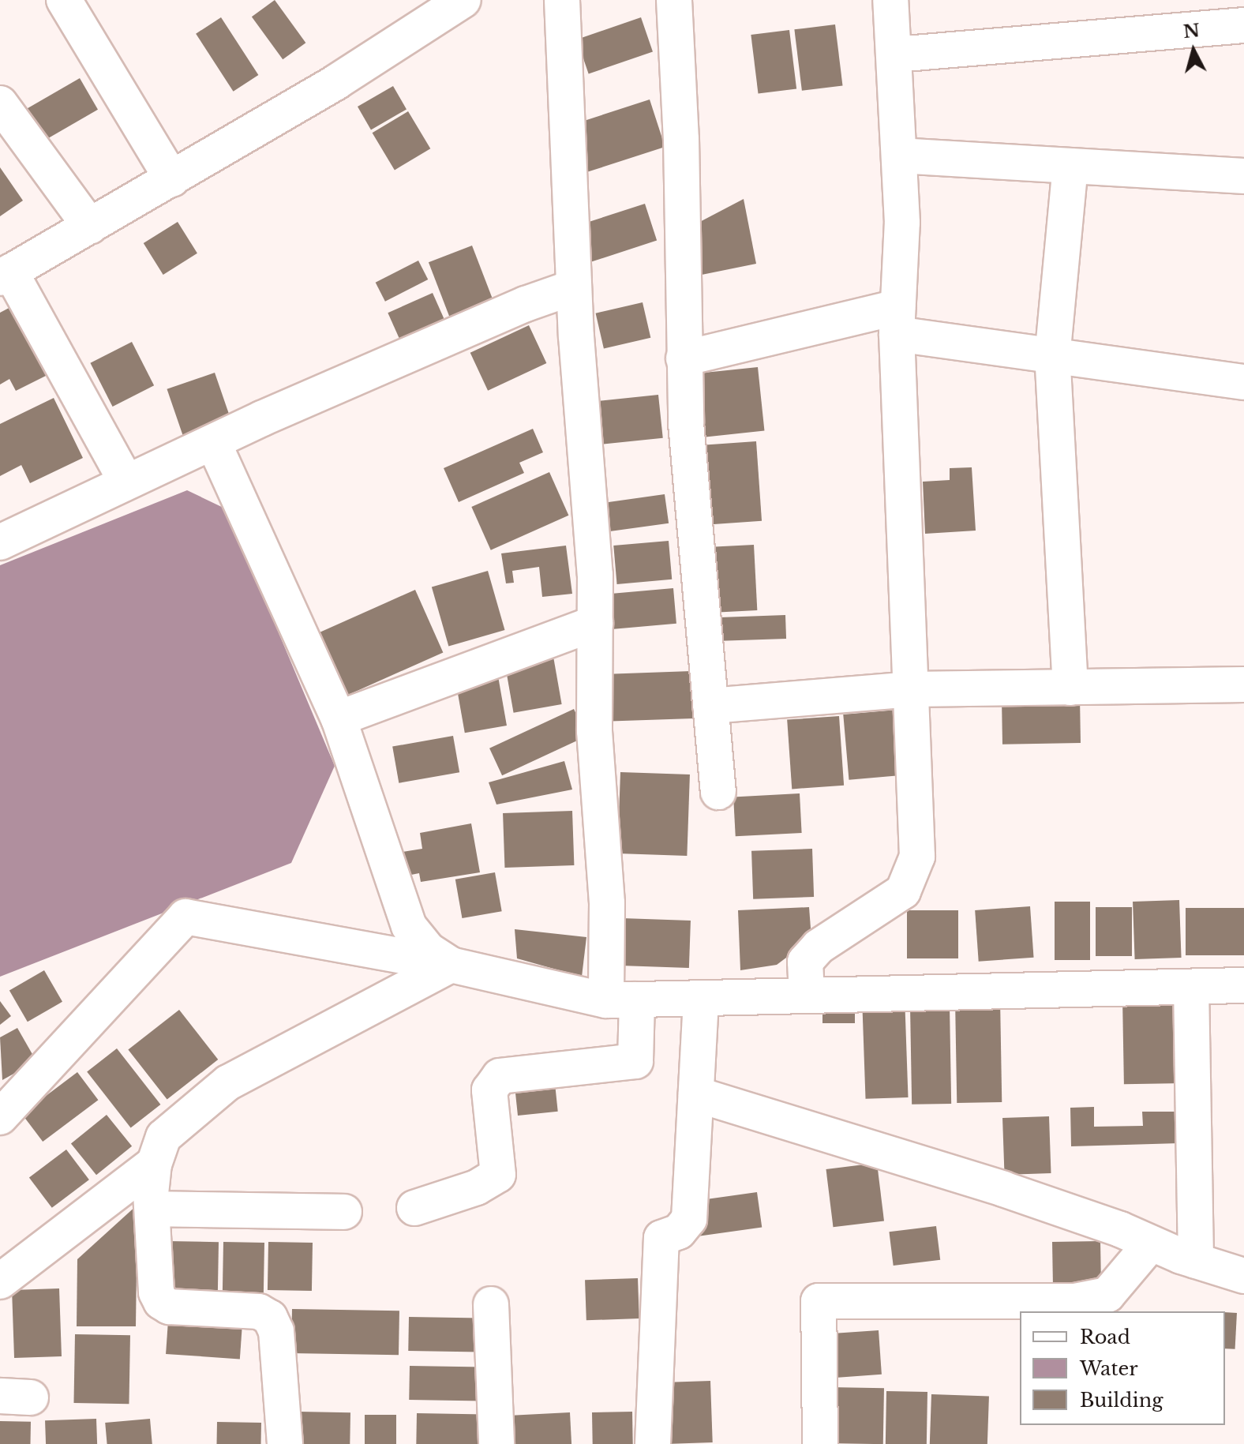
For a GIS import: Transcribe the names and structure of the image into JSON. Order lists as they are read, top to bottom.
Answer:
{
  "legend": ["Road", "Water", "Building"],
  "north": "top"
}
